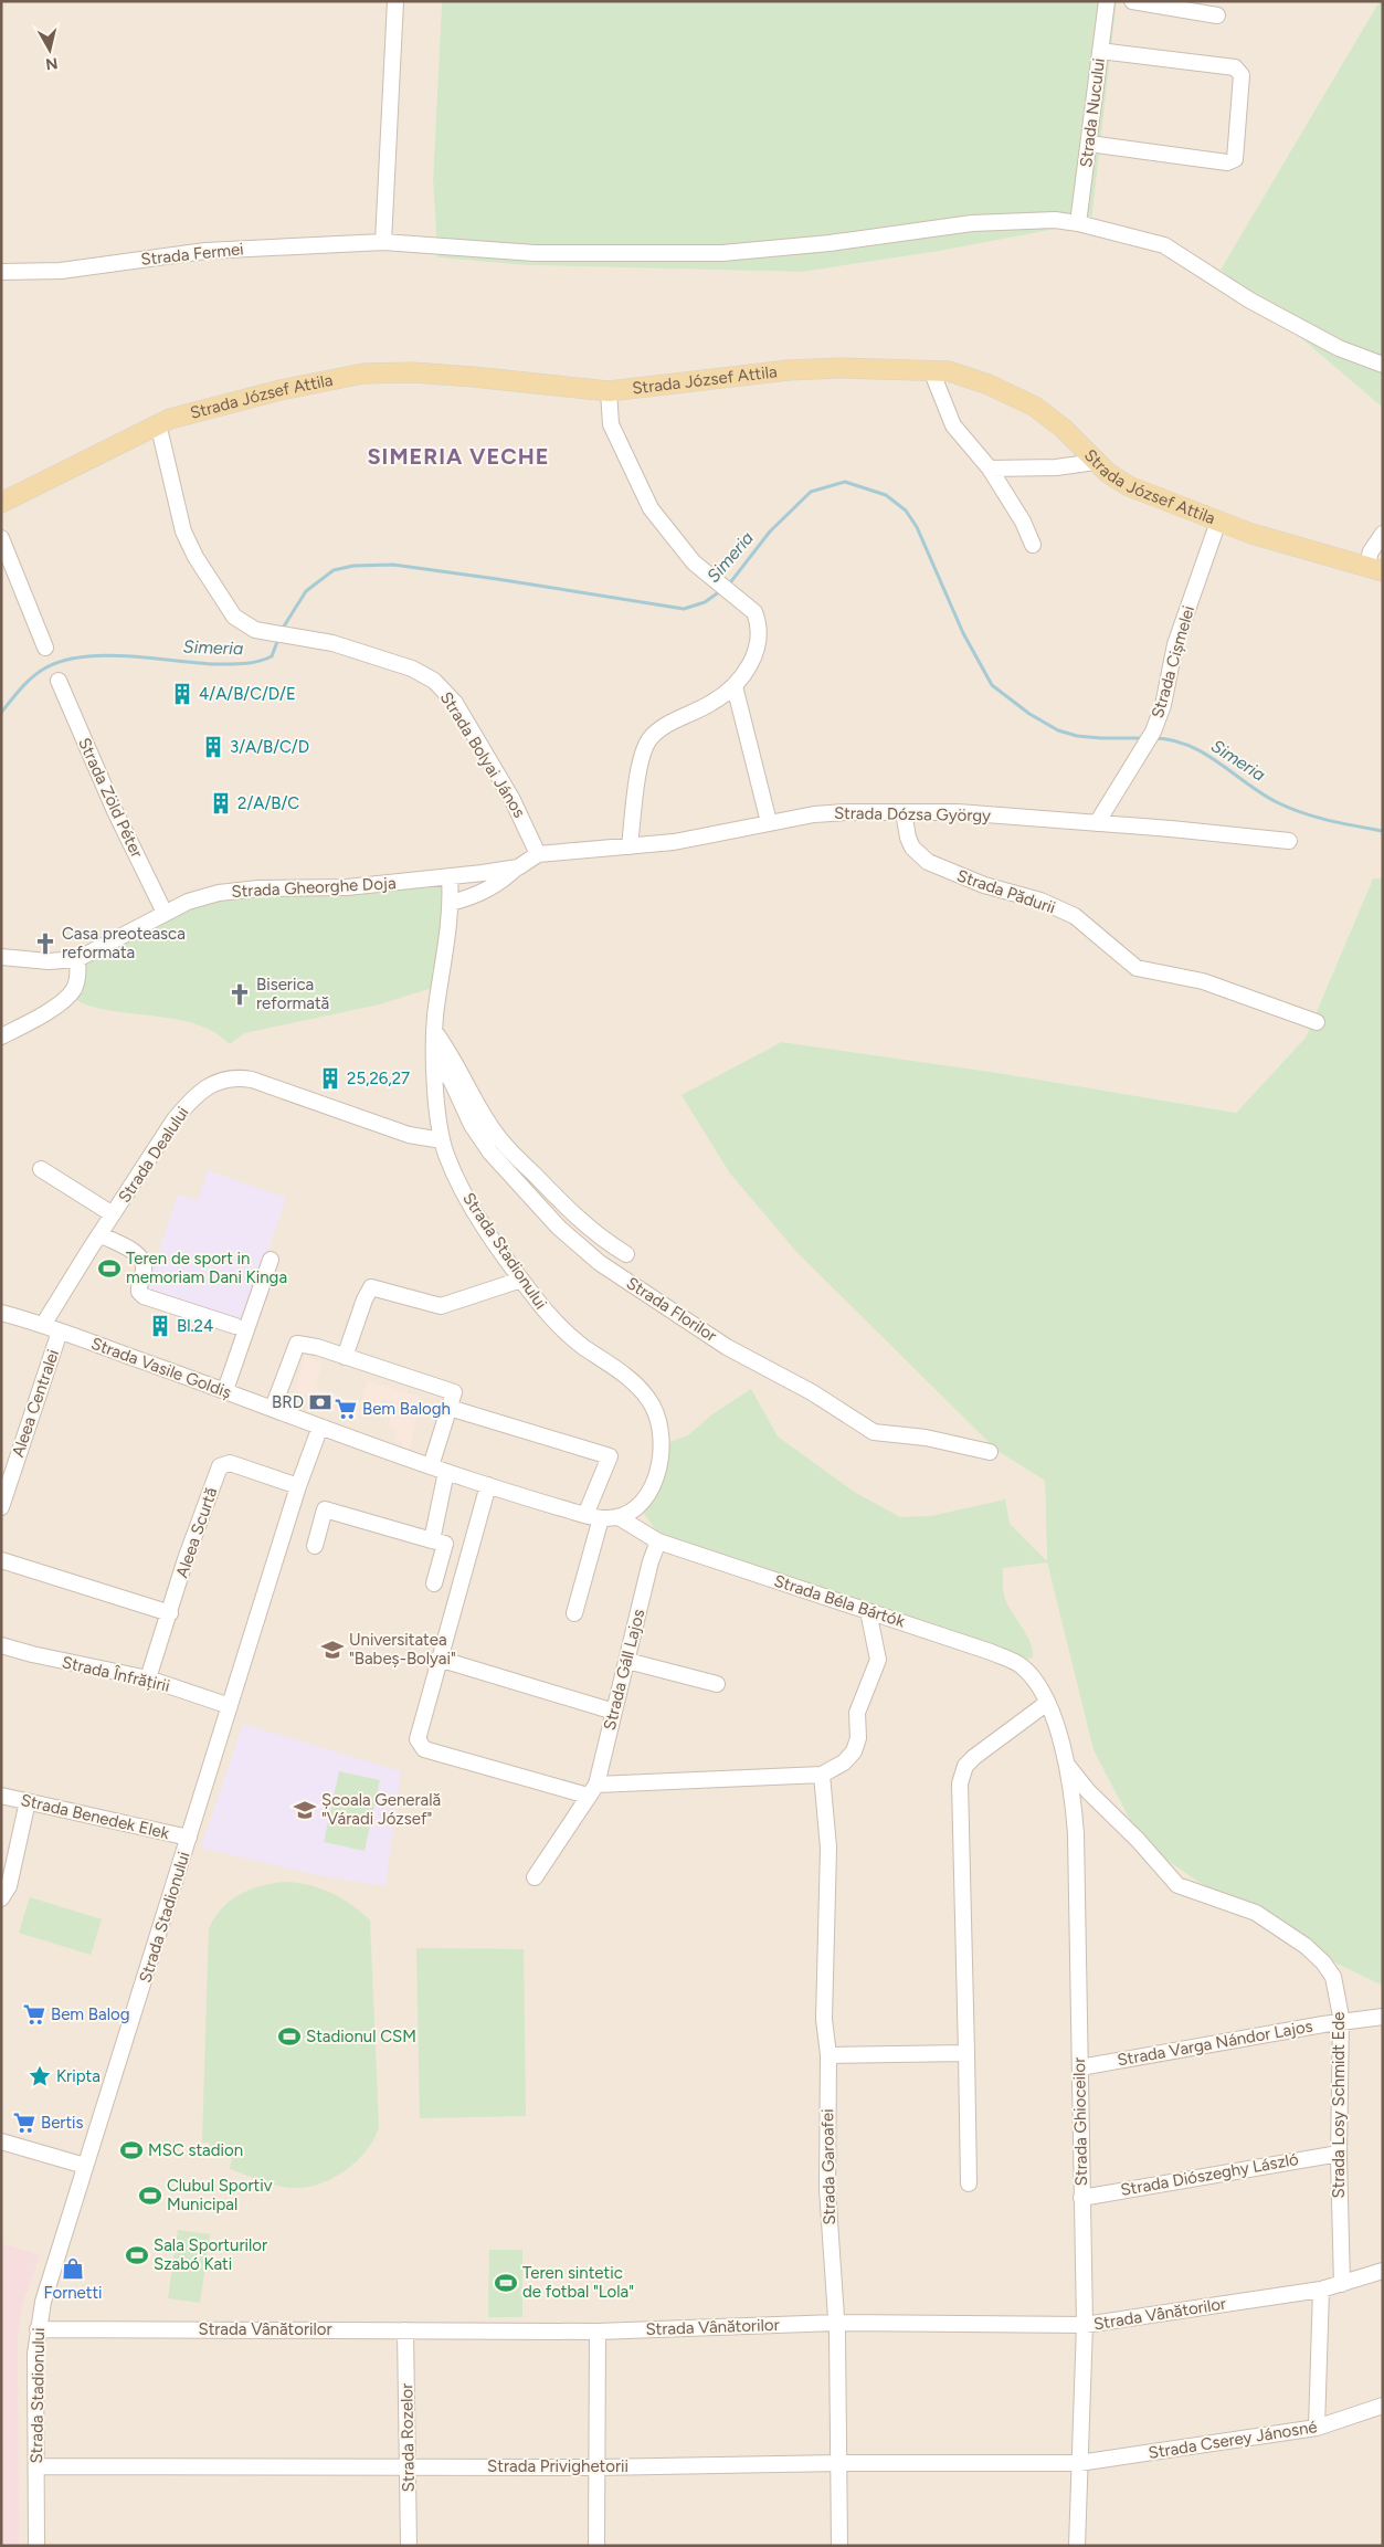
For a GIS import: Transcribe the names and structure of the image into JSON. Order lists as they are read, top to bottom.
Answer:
{
  "streets": {
    "main road": ["Strada József Attila"],
    "street": [
      "Strada Nucului",
      "Strada Fermei",
      "Strada Cișmelei",
      "Strada Bolyai János",
      "Strada Zöld Péter",
      "Strada Dózsa György",
      "Strada Gheorghe Doja",
      "Strada Pădurii",
      "Strada Dealului",
      "Strada Stadionului",
      "Strada Florilor",
      "Strada Vasile Goldiș",
      "Aleea Centralei",
      "Aleea Scurtă",
      "Strada Béla Bártók",
      "Strada Gáll Lajos",
      "Strada Înfrățirii",
      "Strada Benedek Elek",
      "Strada Varga Nándor Lajos",
      "Strada Losy Schmidt Ede",
      "Strada Ghioceilor",
      "Strada Garoafei",
      "Strada Diószeghy László",
      "Strada Vânătorilor",
      "Strada Rozelor",
      "Strada Cserey Jánosné",
      "Strada Privighetorii"
    ]
  },
  "crossings": [
    ["Strada Nucului", "Strada Fermei"],
    ["Strada József Attila", "Strada Cișmelei"],
    ["Strada József Attila", "Strada Bolyai János"],
    ["Strada Cișmelei", "Strada Dózsa György"],
    ["Strada Bolyai János", "Strada Dózsa György"],
    ["Strada Bolyai János", "Strada Gheorghe Doja"],
    ["Strada Zöld Péter", "Strada Gheorghe Doja"],
    ["Strada Dózsa György", "Strada Gheorghe Doja"],
    ["Strada Dózsa György", "Strada Pădurii"],
    ["Strada Gheorghe Doja", "Strada Stadionului"],
    ["Strada Dealului", "Strada Stadionului"],
    ["Strada Dealului", "Strada Vasile Goldiș"],
    ["Strada Stadionului", "Strada Florilor"],
    ["Strada Stadionului", "Strada Vasile Goldiș"],
    ["Strada Stadionului", "Aleea Scurtă"],
    ["Strada Stadionului", "Strada Béla Bártók"],
    ["Strada Stadionului", "Strada Înfrățirii"],
    ["Strada Stadionului", "Strada Benedek Elek"],
    ["Strada Stadionului", "Strada Vânătorilor"],
    ["Strada Stadionului", "Strada Privighetorii"],
    ["Strada Vasile Goldiș", "Aleea Centralei"],
    ["Aleea Scurtă", "Strada Înfrățirii"],
    ["Strada Béla Bártók", "Strada Gáll Lajos"],
    ["Strada Béla Bártók", "Strada Ghioceilor"],
    ["Strada Varga Nándor Lajos", "Strada Losy Schmidt Ede"],
    ["Strada Varga Nándor Lajos", "Strada Ghioceilor"],
    ["Strada Losy Schmidt Ede", "Strada Ghioceilor"],
    ["Strada Losy Schmidt Ede", "Strada Diószeghy László"],
    ["Strada Losy Schmidt Ede", "Strada Vânătorilor"],
    ["Strada Ghioceilor", "Strada Diószeghy László"],
    ["Strada Ghioceilor", "Strada Vânătorilor"],
    ["Strada Ghioceilor", "Strada Cserey Jánosné"],
    ["Strada Ghioceilor", "Strada Privighetorii"],
    ["Strada Garoafei", "Strada Vânătorilor"],
    ["Strada Garoafei", "Strada Privighetorii"],
    ["Strada Vânătorilor", "Strada Rozelor"],
    ["Strada Rozelor", "Strada Privighetorii"],
    ["Strada Cserey Jánosné", "Strada Privighetorii"]
  ],
  "districts": ["SIMERIA VECHE"],
  "water": ["Simeria"],
  "places": {
    "building": [
      "4/A/B/C/D/E",
      "3/A/B/C/D",
      "2/A/B/C",
      "25,26,27",
      "Bl.24"
    ],
    "church": ["Casa preoteasca reformata", "Biserica reformată"],
    "sports": [
      "Teren de sport in memoriam Dani Kinga",
      "Stadionul CSM",
      "MSC stadion",
      "Clubul Sportiv Municipal",
      "Sala Sporturilor Szabó Kati",
      "Teren sintetic de fotbal \"Lola\""
    ],
    "bank": ["BRD"],
    "supermarket": ["Bem Balogh", "Bem Balog", "Bertis"],
    "school or university": ["Universitatea \"Babeș-Bolyai\"", "Școala Generală \"Váradi József\""],
    "place": ["Kripta"],
    "shop": ["Fornetti"]
  },
  "north": "bottom"
}
